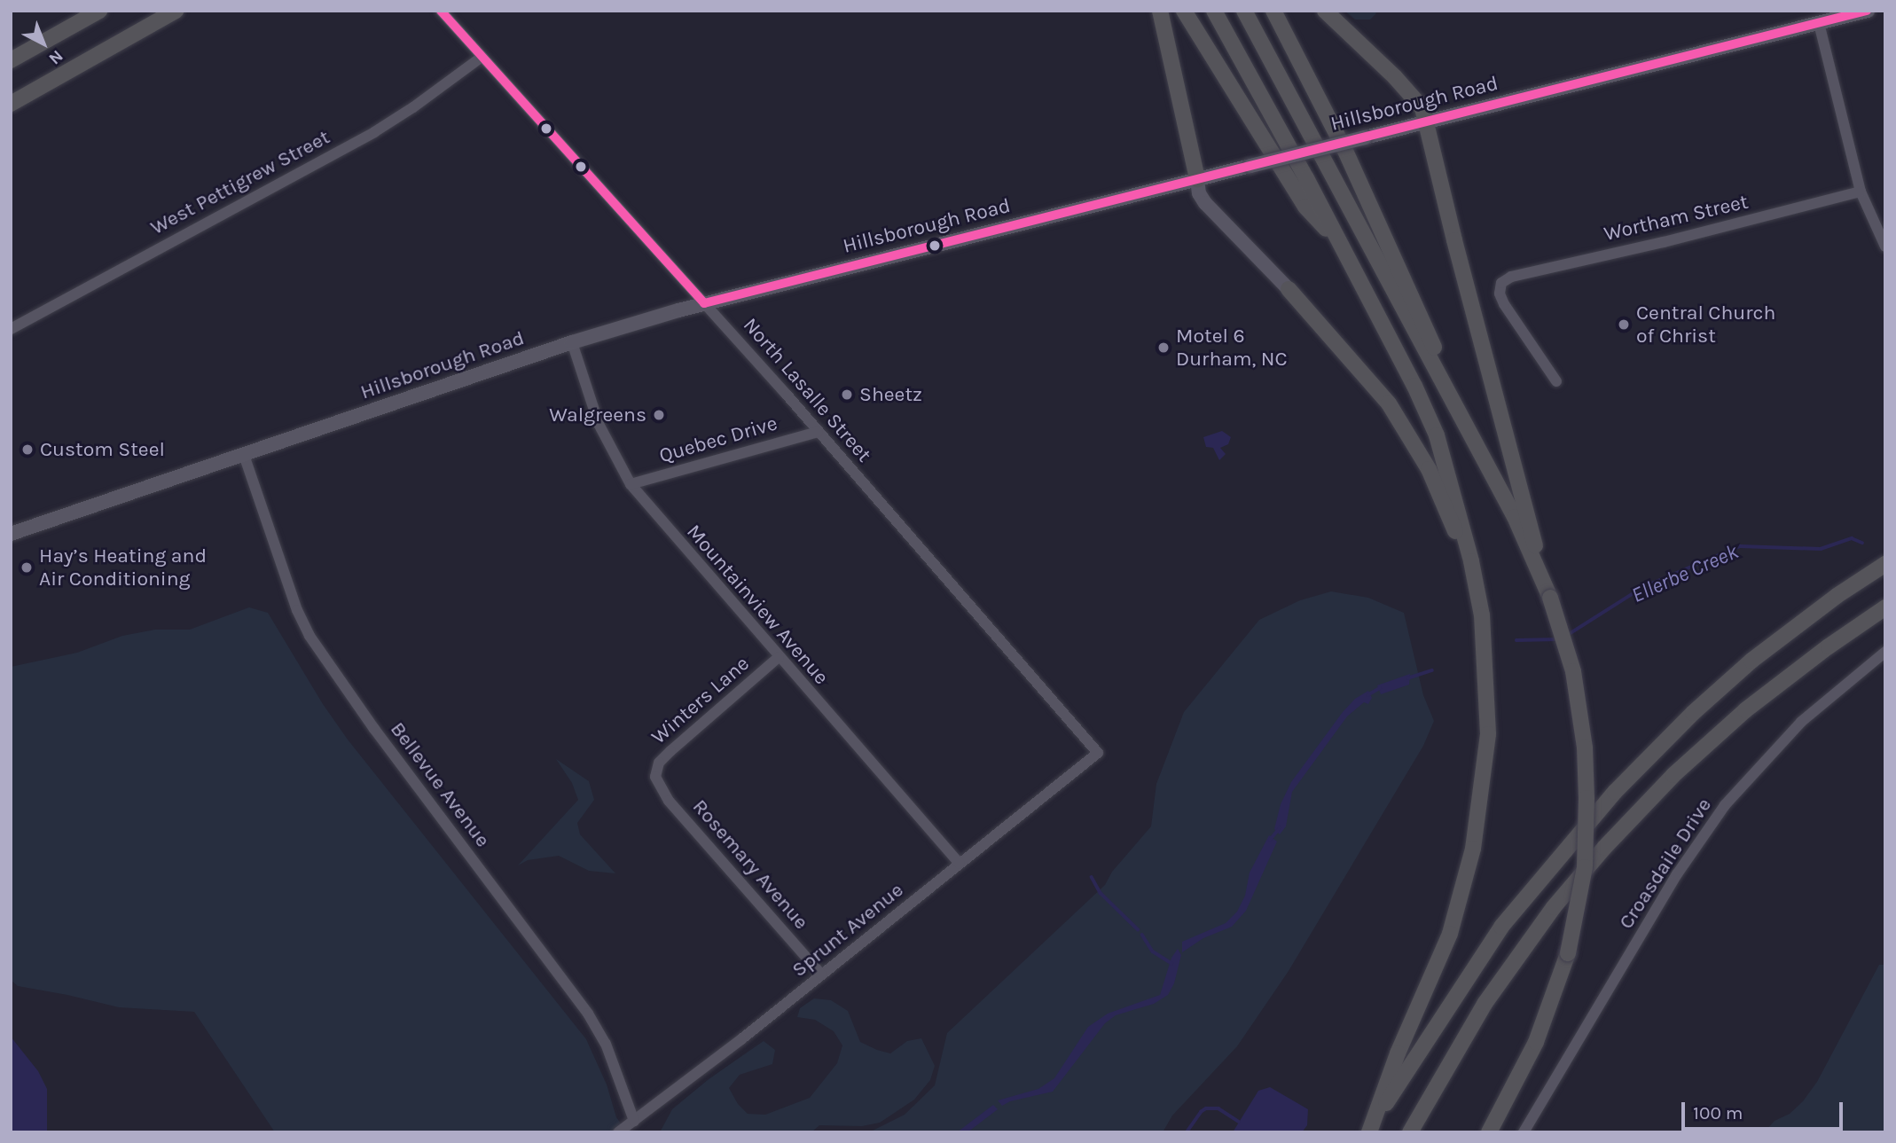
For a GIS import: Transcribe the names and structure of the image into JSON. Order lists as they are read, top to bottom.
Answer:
{
  "streets": {
    "main road": ["Hillsborough Road"],
    "street": [
      "West Pettigrew Street",
      "Wortham Street",
      "North Lasalle Street",
      "Quebec Drive",
      "Mountainview Avenue",
      "Winters Lane",
      "Bellevue Avenue",
      "Croasdaile Drive",
      "Rosemary Avenue",
      "Sprunt Avenue"
    ]
  },
  "crossings": [
    ["Hillsborough Road", "North Lasalle Street"],
    ["Hillsborough Road", "Mountainview Avenue"],
    ["Hillsborough Road", "Bellevue Avenue"],
    ["West Pettigrew Street", "North Lasalle Street"],
    ["North Lasalle Street", "Quebec Drive"],
    ["North Lasalle Street", "Sprunt Avenue"],
    ["Quebec Drive", "Mountainview Avenue"],
    ["Mountainview Avenue", "Winters Lane"],
    ["Mountainview Avenue", "Sprunt Avenue"],
    ["Winters Lane", "Rosemary Avenue"],
    ["Bellevue Avenue", "Sprunt Avenue"],
    ["Rosemary Avenue", "Sprunt Avenue"]
  ],
  "water": ["Ellerbe Creek"],
  "places": [
    "Central Church of Christ",
    "Motel 6 Durham, NC",
    "Sheetz",
    "Walgreens",
    "Custom Steel",
    "Hay’s Heating and Air Conditioning"
  ],
  "scale_bar": "100 m",
  "north": "bottom right"
}
